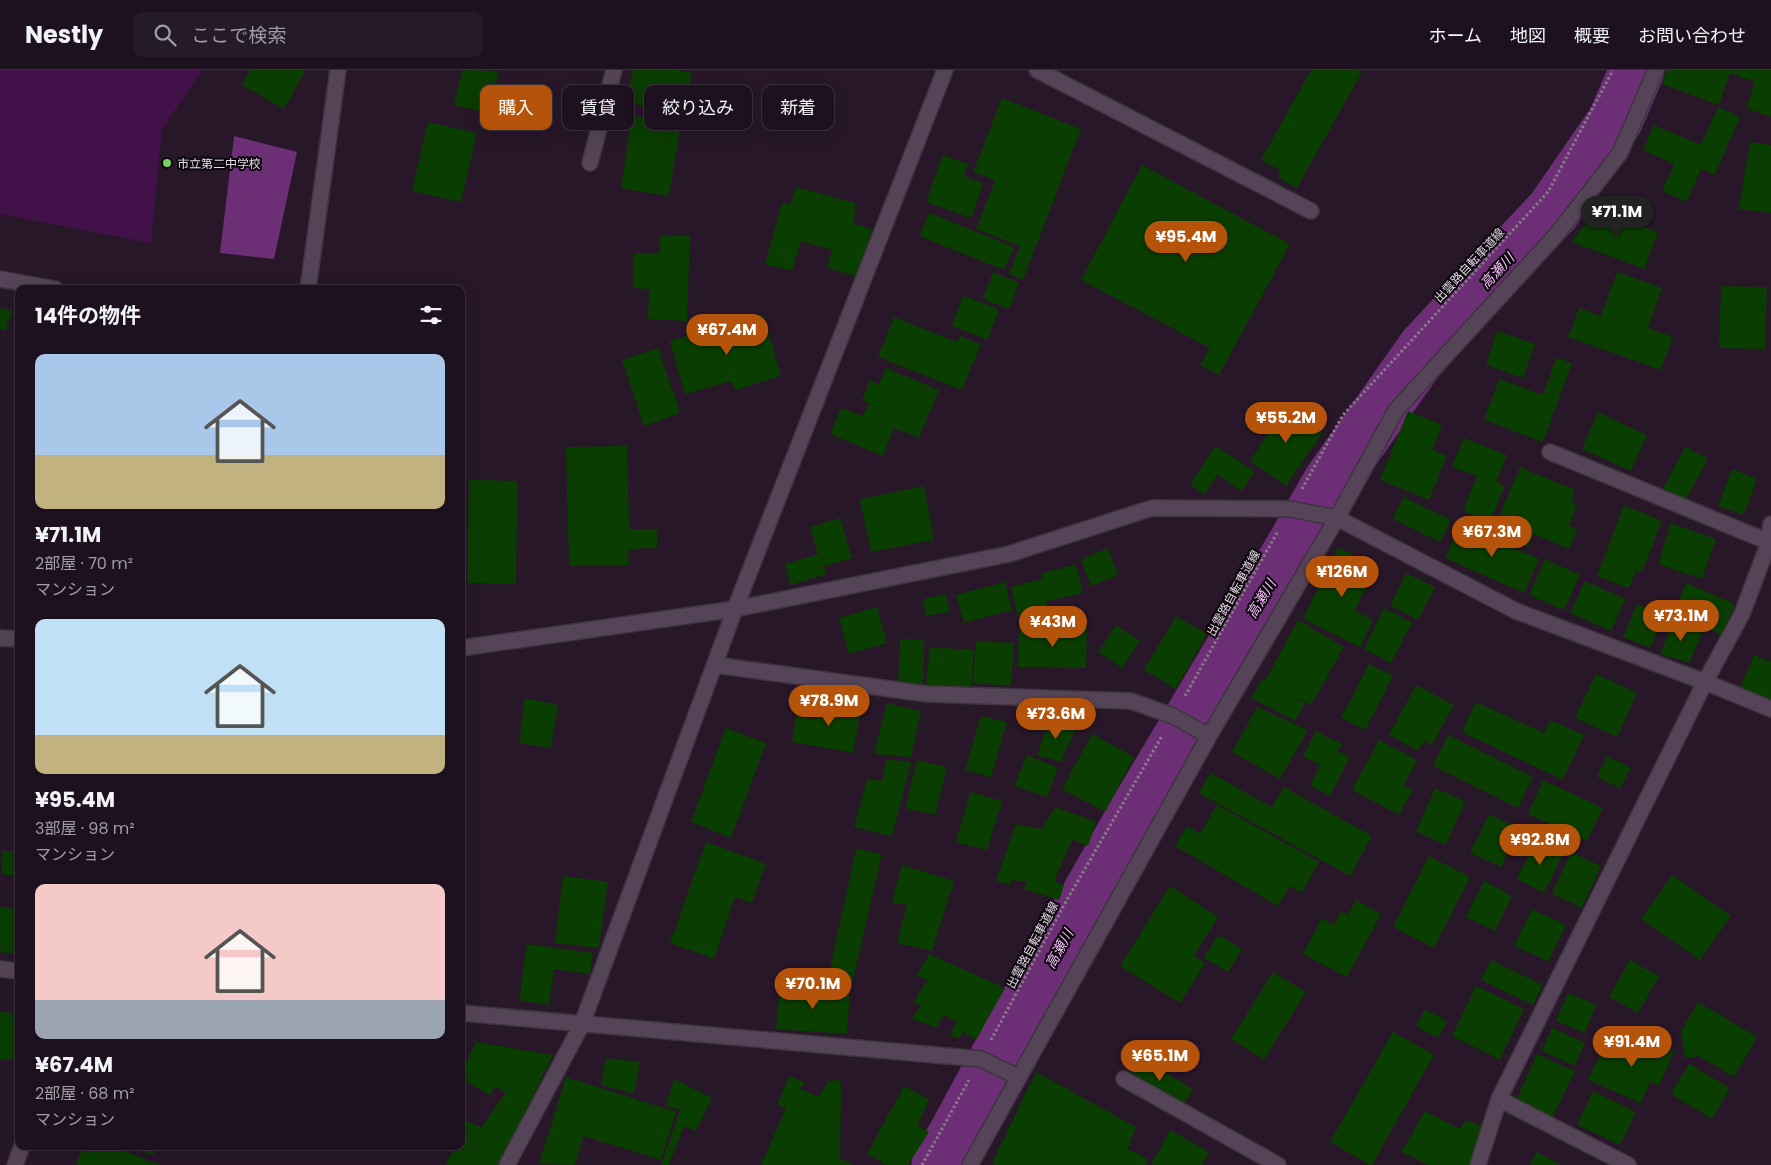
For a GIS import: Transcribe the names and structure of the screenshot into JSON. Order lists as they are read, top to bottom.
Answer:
{
  "streets": {
    "path": ["出雲路自転車道線"]
  },
  "water": ["高瀬川"],
  "places": ["市立第二中学校"],
  "page": {
    "header": "Nestly",
    "search": "ここで検索",
    "nav": [
      "ホーム",
      "地図",
      "概要",
      "お問い合わせ"
    ],
    "chip": [
      "購入",
      "賃貸",
      "絞り込み",
      "新着"
    ],
    "price": [
      "¥71.1M",
      "¥95.4M",
      "¥67.4M",
      "¥55.2M",
      "¥67.3M",
      "¥126M",
      "¥73.1M",
      "¥43M",
      "¥78.9M",
      "¥73.6M",
      "¥92.8M",
      "¥70.1M",
      "¥91.4M",
      "¥65.1M"
    ],
    "heading": "14件の物件",
    "list": [
      {
        "name": "¥71.1M",
        "note": "2部屋 · 70 m² · マンション"
      },
      {
        "name": "¥95.4M",
        "note": "3部屋 · 98 m² · マンション"
      },
      {
        "name": "¥67.4M",
        "note": "2部屋 · 68 m² · マンション"
      }
    ]
  }
}
